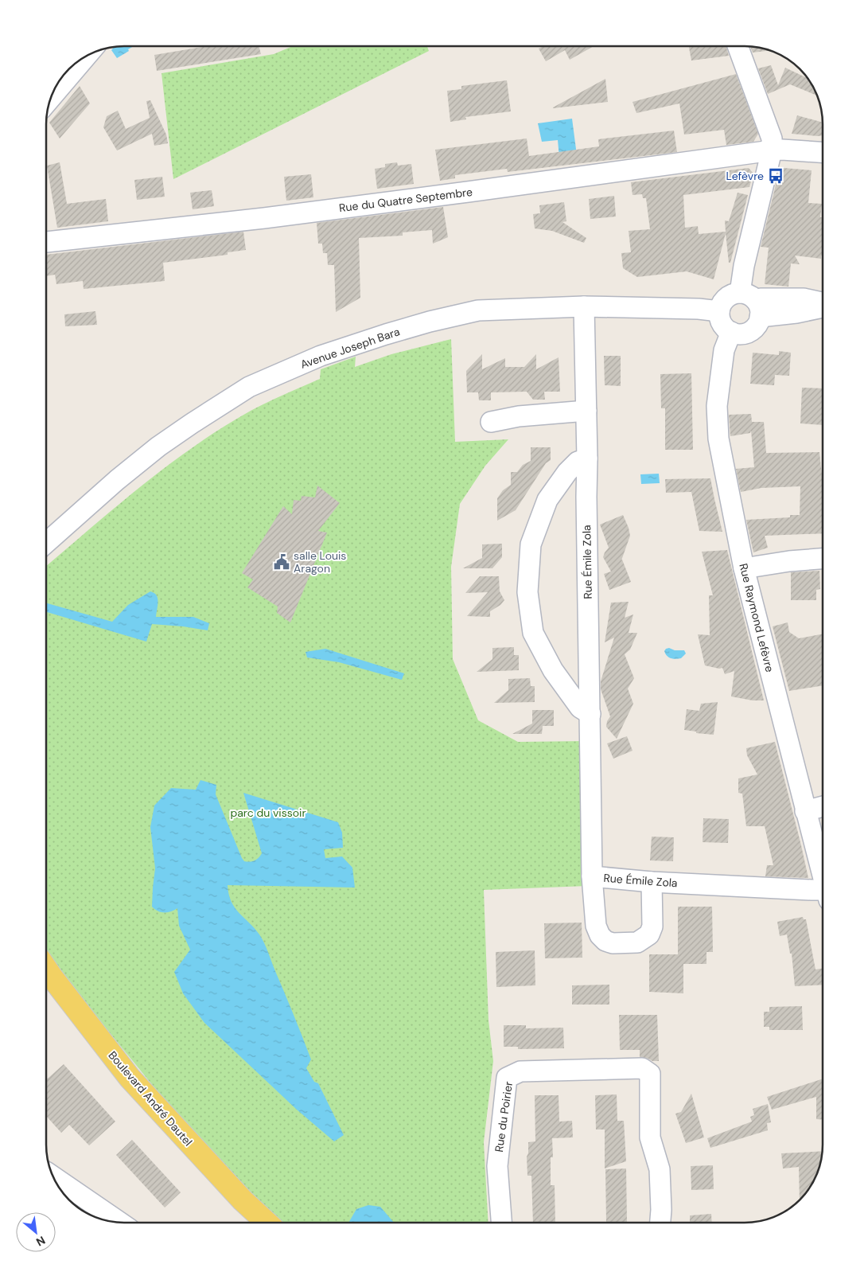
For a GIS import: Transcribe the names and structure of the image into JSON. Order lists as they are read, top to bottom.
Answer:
{
  "streets": {
    "main road": ["Boulevard André Dautel"],
    "street": [
      "Rue du Quatre Septembre",
      "Avenue Joseph Bara",
      "Rue Émile Zola",
      "Rue Raymond Lefèvre",
      "Rue du Poirier"
    ]
  },
  "crossings": [
    ["Avenue Joseph Bara", "Rue Émile Zola"],
    ["Avenue Joseph Bara", "Rue Raymond Lefèvre"]
  ],
  "parks": ["parc du vissoir"],
  "places": {
    "bus stop": ["Lefèvre"],
    "public building": ["salle Louis Aragon"]
  },
  "north": "bottom right"
}
